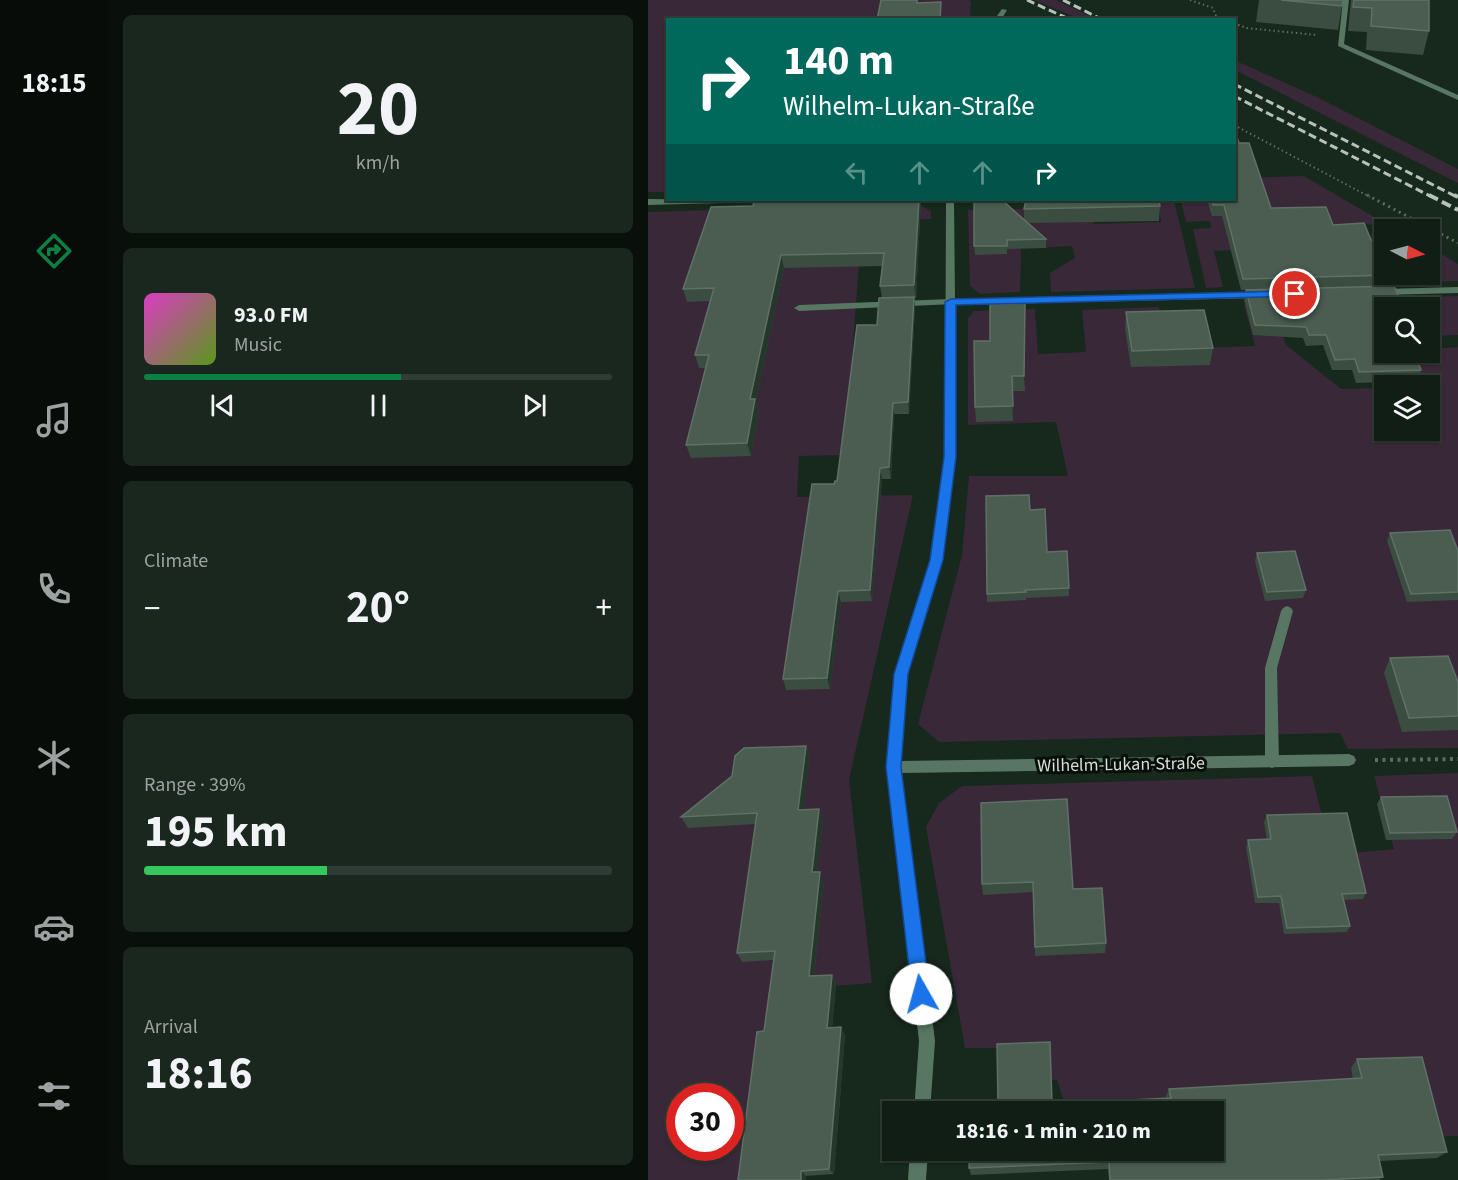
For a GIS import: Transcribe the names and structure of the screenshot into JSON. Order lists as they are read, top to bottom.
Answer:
{
  "streets": {
    "street": ["Wilhelm-Lukan-Straße"]
  },
  "north": "right",
  "page": {
    "tabs": "18:15",
    "tile": [
      ["20", "km/h"],
      "Climate",
      ["Range · 39%", "195 km"],
      ["Arrival", "18:16"]
    ],
    "turn": ["140 m", "Wilhelm-Lukan-Straße"],
    "song": ["93.0 FM", "Music"],
    "heat": ["−", "20°", "+"],
    "limit": "30",
    "trip": "18:16 · 1 min · 210 m"
  }
}
